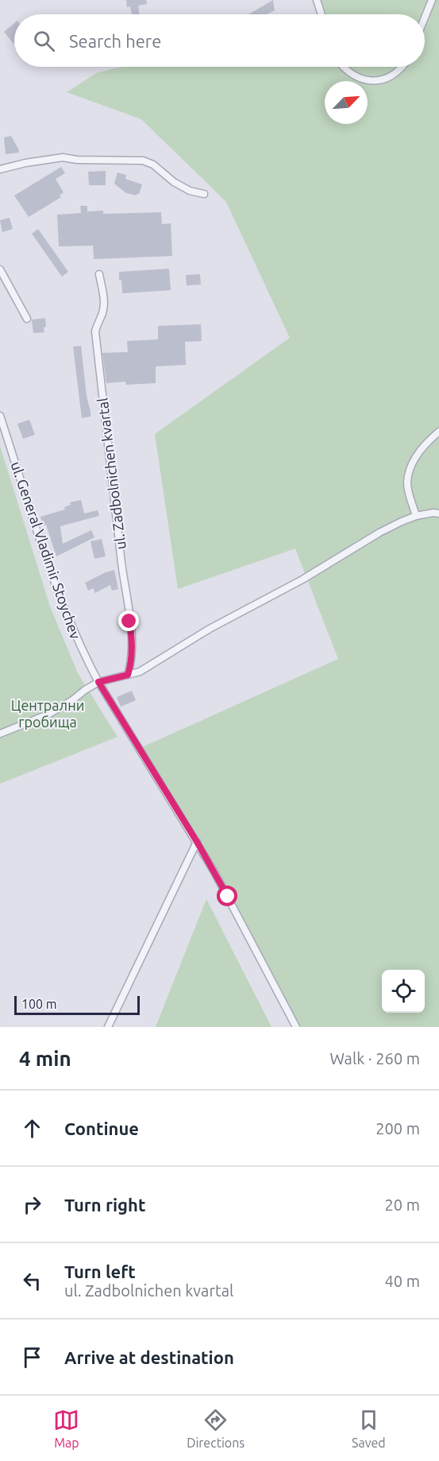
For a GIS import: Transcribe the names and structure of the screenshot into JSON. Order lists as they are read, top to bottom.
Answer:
{
  "streets": {
    "street": ["ul. Zadbolnichen kvartal", "ul. General Vladimir Stoychev"]
  },
  "parks": ["Централни гробища"],
  "scale_bar": "100 m",
  "north": "top right",
  "page": {
    "search": "Search here",
    "scale": "100 m",
    "heading": ["4 min", "Walk · 260 m"],
    "list": [
      ["Continue", "200 m"],
      ["Turn right", "20 m"],
      ["Turn left", "ul. Zadbolnichen kvartal", "40 m"],
      "Arrive at destination"
    ],
    "nav": ["Map", "Directions", "Saved"]
  }
}
